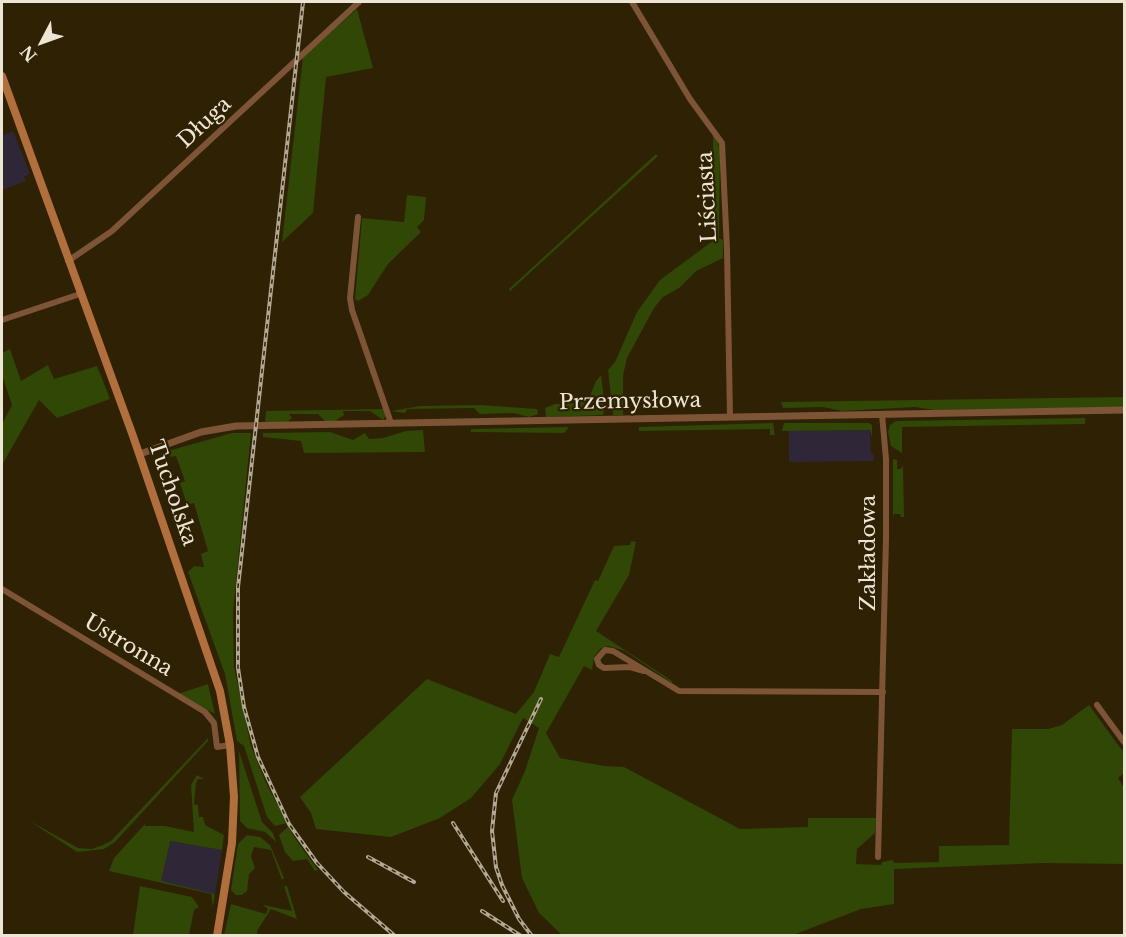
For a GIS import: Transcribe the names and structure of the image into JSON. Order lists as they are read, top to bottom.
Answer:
{
  "streets": {
    "main road": ["Tucholska"],
    "street": [
      "Długa",
      "Liściasta",
      "Przemysłowa",
      "Zakładowa",
      "Ustronna"
    ]
  },
  "crossings": [
    ["Długa", "Tucholska"],
    ["Liściasta", "Przemysłowa"],
    ["Przemysłowa", "Tucholska"],
    ["Przemysłowa", "Zakładowa"],
    ["Tucholska", "Ustronna"]
  ],
  "north": "bottom left"
}
